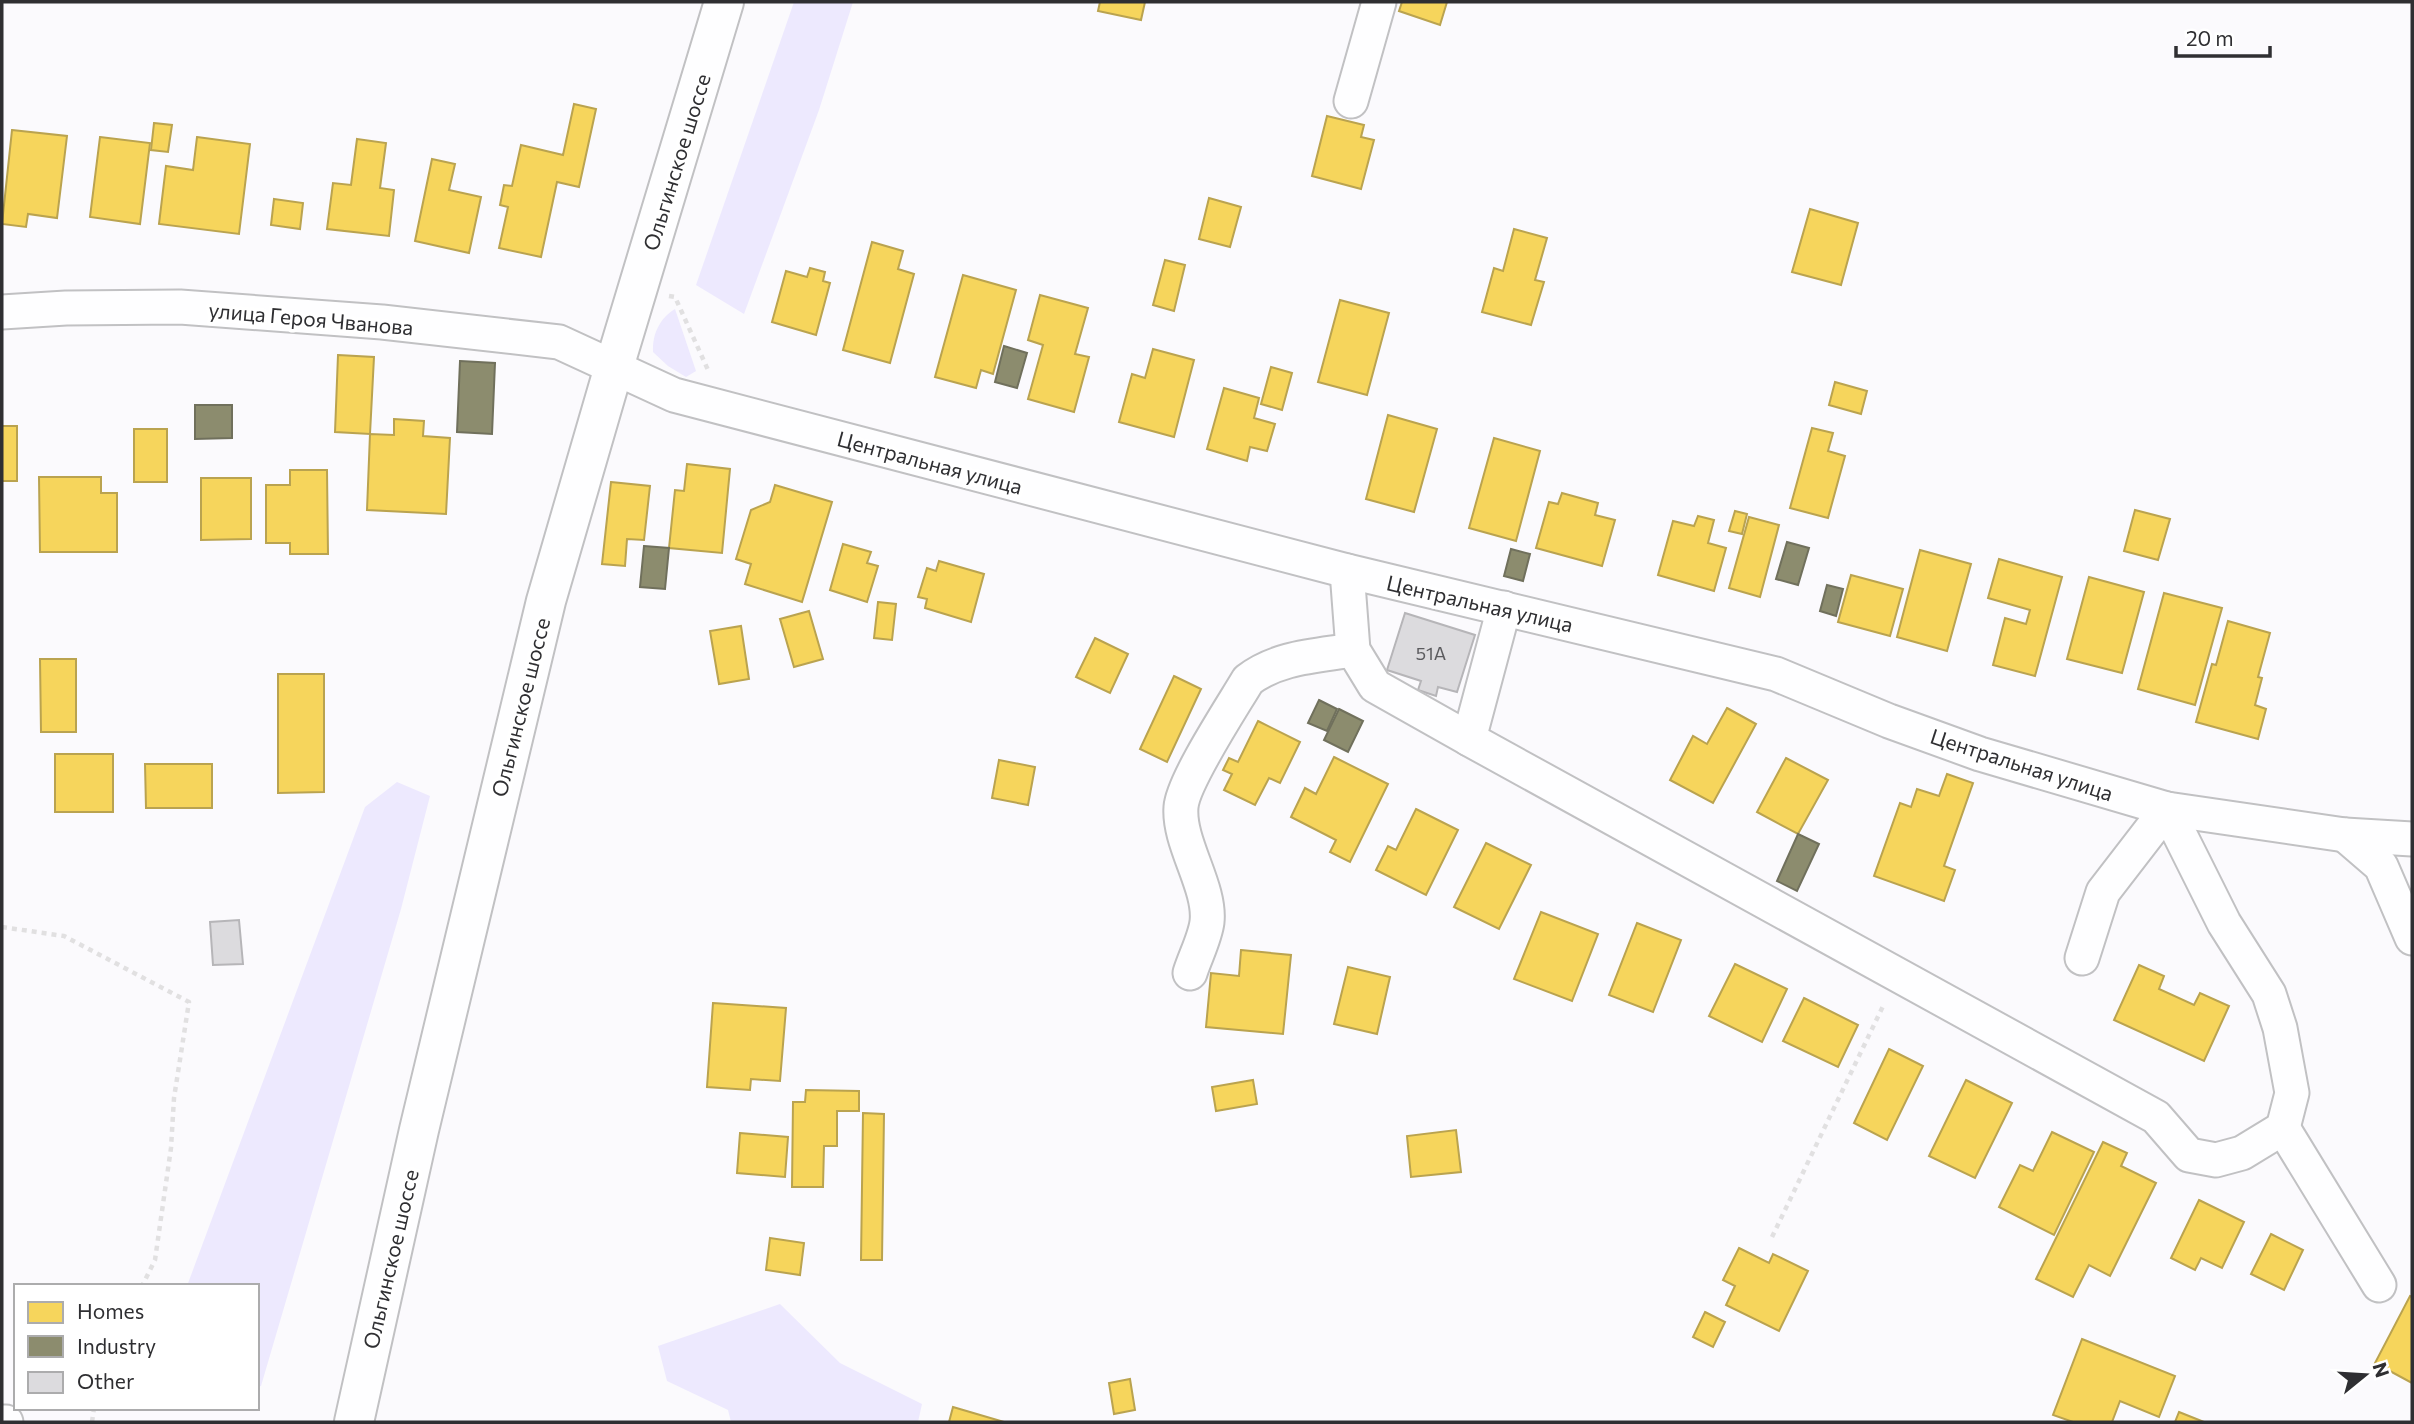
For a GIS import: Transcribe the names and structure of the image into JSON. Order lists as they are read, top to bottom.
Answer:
{
  "streets": {
    "main road": ["Ольгинское шоссе"],
    "street": ["улица Героя Чванова", "Центральная улица"]
  },
  "crossings": [
    ["Ольгинское шоссе", "улица Героя Чванова"],
    ["Ольгинское шоссе", "Центральная улица"],
    ["улица Героя Чванова", "Центральная улица"]
  ],
  "house_numbers": ["51А"],
  "legend": ["Homes", "Industry", "Other"],
  "scale_bar": "20 m",
  "north": "right"
}
